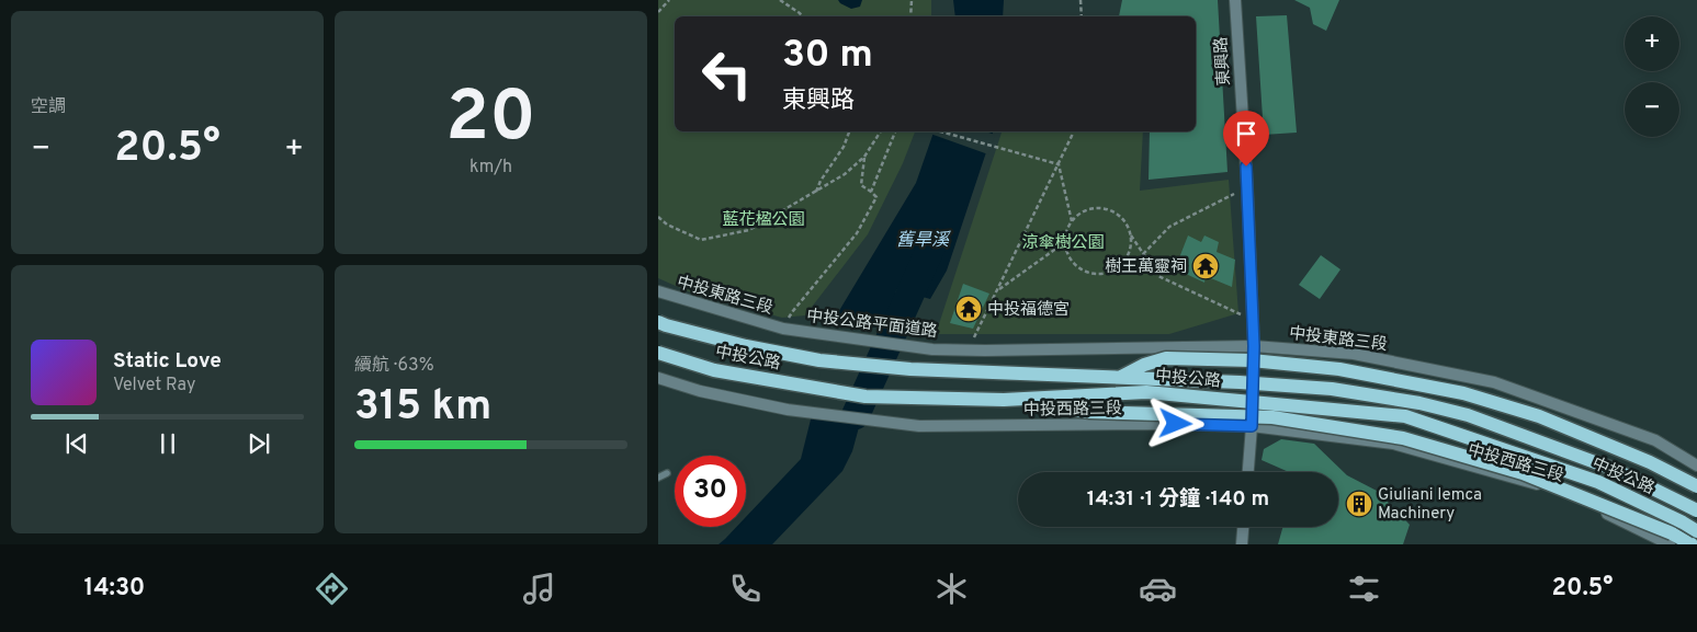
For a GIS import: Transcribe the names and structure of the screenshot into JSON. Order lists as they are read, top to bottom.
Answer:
{
  "streets": {
    "main road": ["中投公路"],
    "street": [
      "東興路",
      "中投東路三段",
      "中投公路平面道路",
      "中投西路三段"
    ]
  },
  "crossings": [
    ["東興路", "中投東路三段"],
    ["東興路", "中投西路三段"],
    ["中投東路三段", "中投公路平面道路"]
  ],
  "water": ["舊旱溪"],
  "parks": ["藍花楹公園", "涼傘樹公園"],
  "places": {
    "temple": ["樹王萬靈祠", "中投福德宮"],
    "building": ["Giuliani Iemca Machinery"]
  },
  "page": {
    "tile": [
      "空調",
      ["20", "km/h"],
      ["續航 · 63%", "315 km"]
    ],
    "map_buttons": ["+", "−"],
    "turn": ["30 m", "東興路"],
    "heat": ["−", "20.5°", "+"],
    "song": ["Static Love", "Velvet Ray"],
    "limit": "30",
    "trip": "14:31 · 1 分鐘 · 140 m",
    "tabs": ["14:30", "20.5°"]
  }
}
